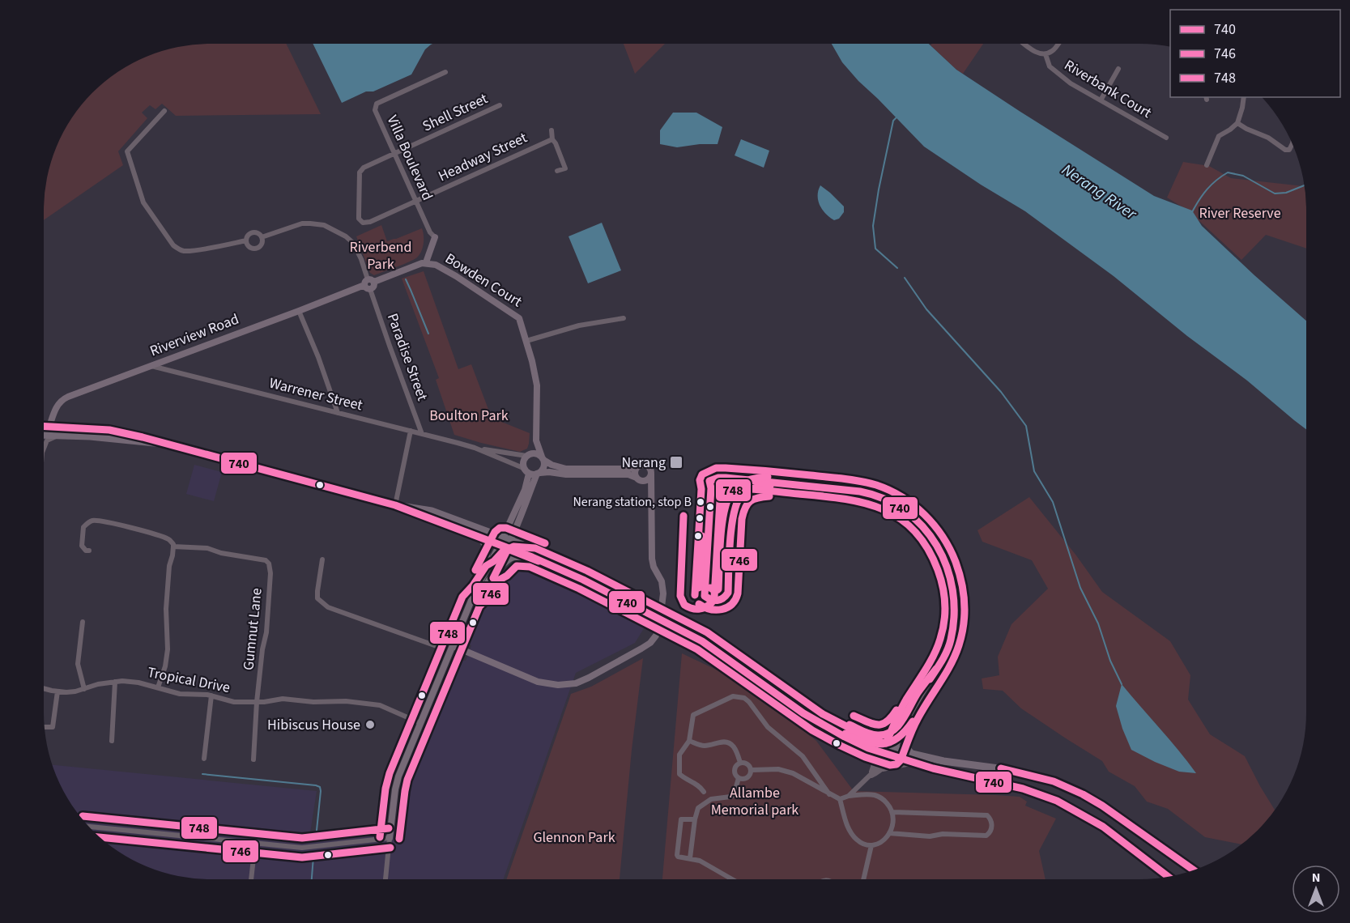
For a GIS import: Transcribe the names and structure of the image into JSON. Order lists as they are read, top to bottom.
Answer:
{
  "streets": {
    "street": [
      "Riverbank Court",
      "Shell Street",
      "Headway Street",
      "Villa Boulevard",
      "Bowden Court",
      "Riverview Road",
      "Paradise Street",
      "Warrener Street",
      "Gumnut Lane",
      "Tropical Drive"
    ]
  },
  "crossings": [
    ["Shell Street", "Headway Street"],
    ["Shell Street", "Villa Boulevard"],
    ["Headway Street", "Villa Boulevard"],
    ["Bowden Court", "Riverview Road"],
    ["Bowden Court", "Warrener Street"],
    ["Riverview Road", "Paradise Street"],
    ["Riverview Road", "Warrener Street"],
    ["Paradise Street", "Warrener Street"],
    ["Gumnut Lane", "Tropical Drive"]
  ],
  "water": ["Nerang River"],
  "parks": [
    "River Reserve",
    "Riverbend Park",
    "Boulton Park",
    "Allambe Memorial park",
    "Glennon Park"
  ],
  "places": {
    "transit": ["Nerang"],
    "other": ["Nerang station, stop B", "Hibiscus House"]
  },
  "lines": ["transit line 740", "transit line 746", "transit line 748"],
  "legend": ["740", "746", "748"],
  "north": "top"
}
